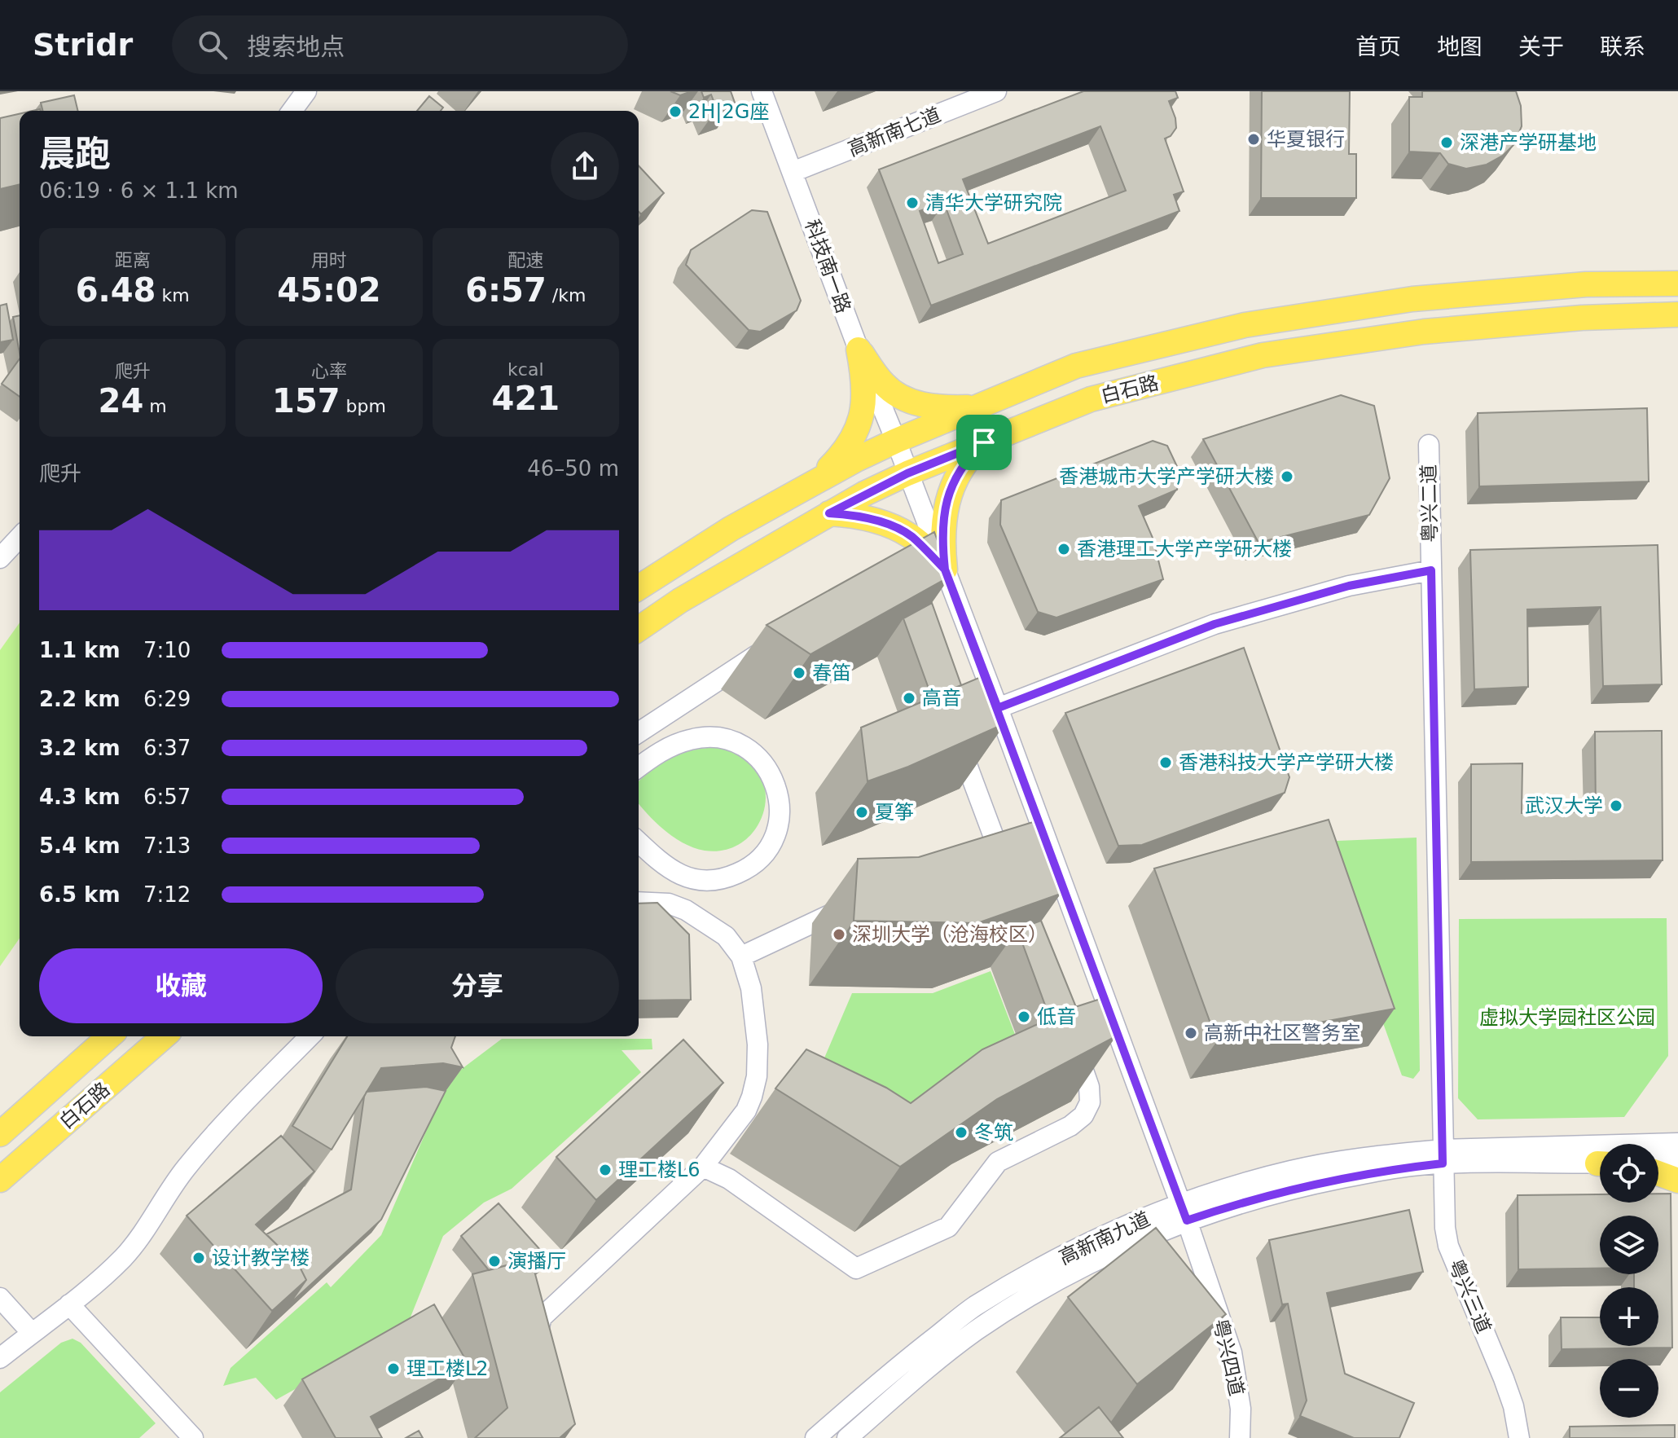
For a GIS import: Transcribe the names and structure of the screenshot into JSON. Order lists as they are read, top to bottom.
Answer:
{
  "streets": {
    "main road": ["白石路"],
    "street": [
      "高新南七道",
      "科技南一路",
      "粤兴二道",
      "高新南九道",
      "粤兴三道",
      "粤兴四道"
    ]
  },
  "crossings": [
    ["高新南七道", "科技南一路"],
    ["科技南一路", "白石路"],
    ["科技南一路", "粤兴四道"],
    ["粤兴二道", "高新南九道"],
    ["粤兴二道", "粤兴三道"],
    ["高新南九道", "粤兴三道"],
    ["高新南九道", "粤兴四道"]
  ],
  "parks": ["虚拟大学园社区公园"],
  "places": [
    "2H|2G座",
    "华夏银行",
    "深港产学研基地",
    "清华大学研究院",
    "香港城市大学产学研大楼",
    "香港理工大学产学研大楼",
    "春笛",
    "高音",
    "香港科技大学产学研大楼",
    "武汉大学",
    "夏筝",
    "深圳大学（沧海校区）",
    "低音",
    "高新中社区警务室",
    "冬筑",
    "理工楼L6",
    "设计教学楼",
    "演播厅",
    "理工楼L2"
  ],
  "page": {
    "header": "Stridr",
    "search": "搜索地点",
    "nav": [
      "首页",
      "地图",
      "关于",
      "联系"
    ],
    "heading": ["晨跑", "06:19 · 6 × 1.1 km"],
    "stats": [
      ["距离", "6.48 km"],
      ["用时", "45:02"],
      ["配速", "6:57 /km"],
      ["爬升", "24 m"],
      ["心率", "157 bpm"],
      ["kcal", "421"]
    ],
    "chart": ["爬升", "46–50 m"],
    "list": [
      {
        "name": "1.1 km",
        "note": "7:10"
      },
      {
        "name": "2.2 km",
        "note": "6:29"
      },
      {
        "name": "3.2 km",
        "note": "6:37"
      },
      {
        "name": "4.3 km",
        "note": "6:57"
      },
      {
        "name": "5.4 km",
        "note": "7:13"
      },
      {
        "name": "6.5 km",
        "note": "7:12"
      }
    ],
    "buttons": ["收藏", "分享"],
    "map_buttons": ["+", "−"]
  }
}
